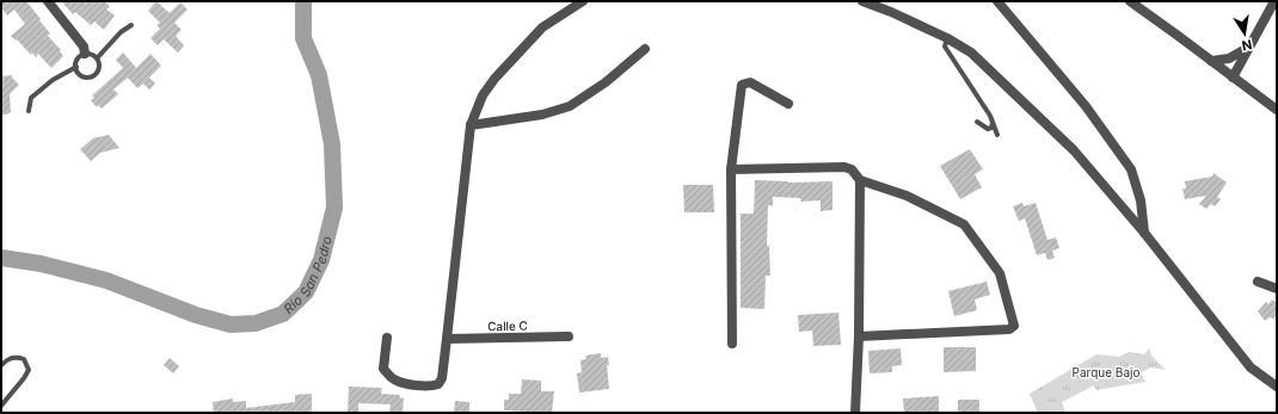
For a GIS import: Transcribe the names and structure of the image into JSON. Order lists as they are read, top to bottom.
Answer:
{
  "streets": {
    "street": ["Calle C"]
  },
  "water": ["Río San Pedro"],
  "parks": ["Parque Bajo"],
  "north": "bottom"
}
